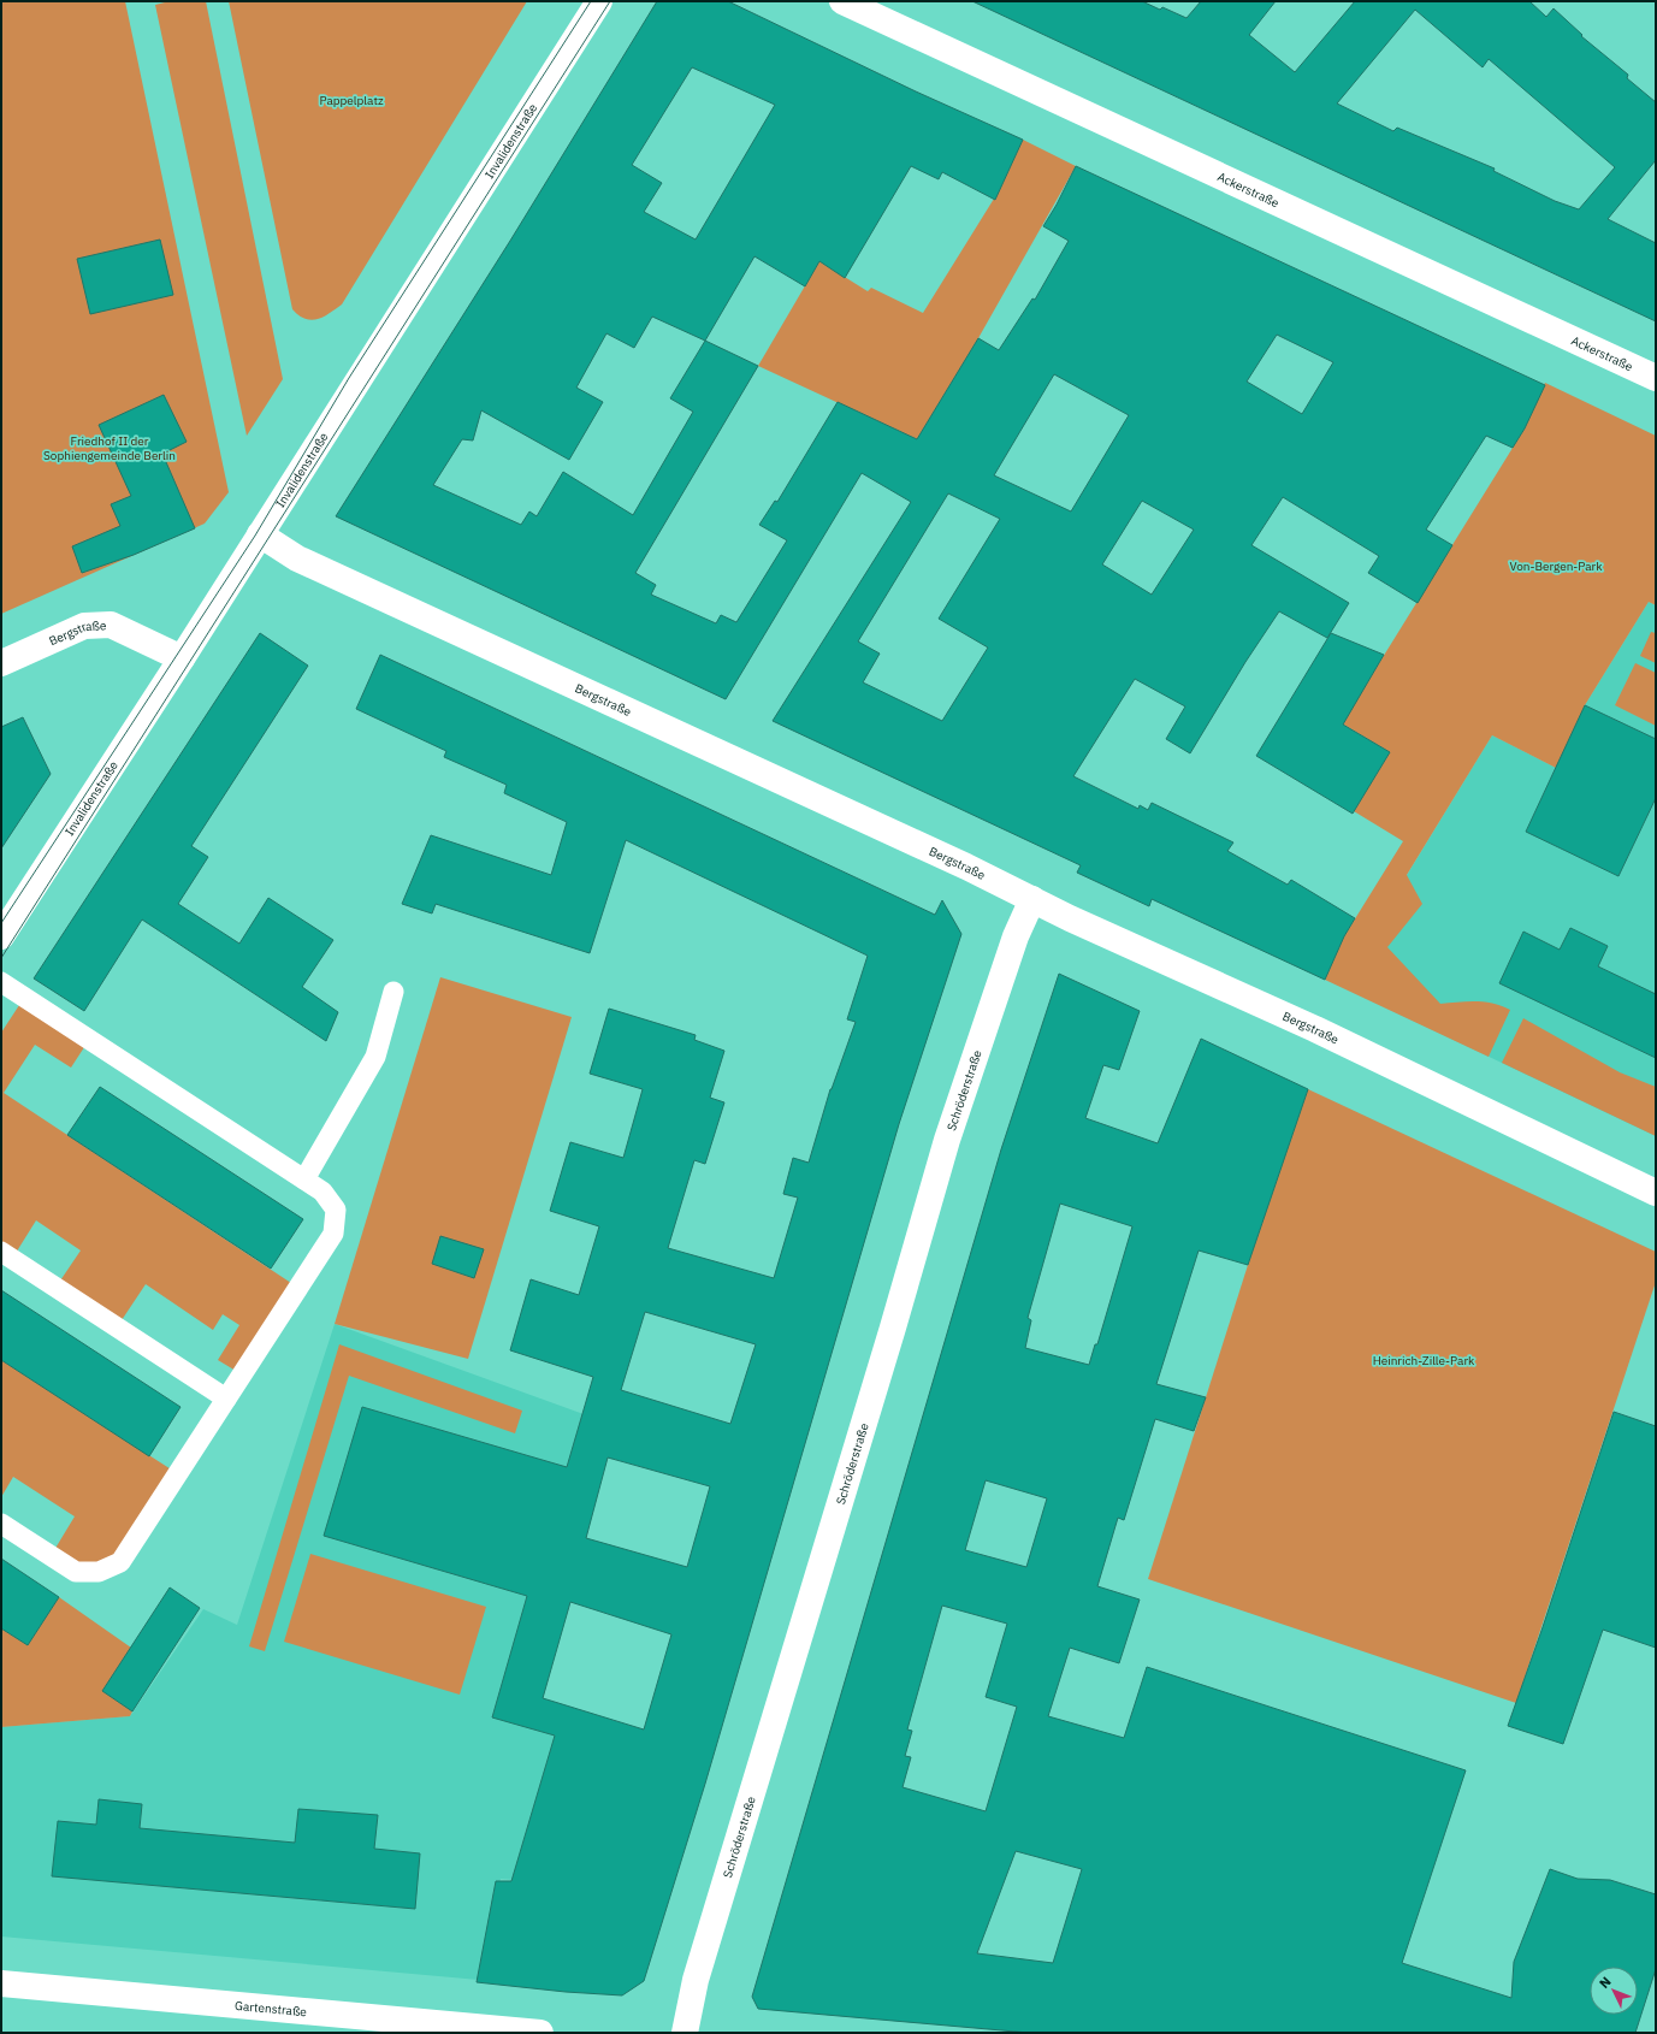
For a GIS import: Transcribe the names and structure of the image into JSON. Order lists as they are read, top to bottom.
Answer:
{
  "streets": {
    "street": [
      "Invalidenstraße",
      "Ackerstraße",
      "Bergstraße",
      "Schröderstraße",
      "Gartenstraße"
    ]
  },
  "crossings": [
    ["Invalidenstraße", "Bergstraße"],
    ["Bergstraße", "Schröderstraße"]
  ],
  "parks": [
    "Pappelplatz",
    "Friedhof II der Sophiengemeinde Berlin",
    "Von-Bergen-Park",
    "Heinrich-Zille-Park"
  ],
  "north": "top left"
}
